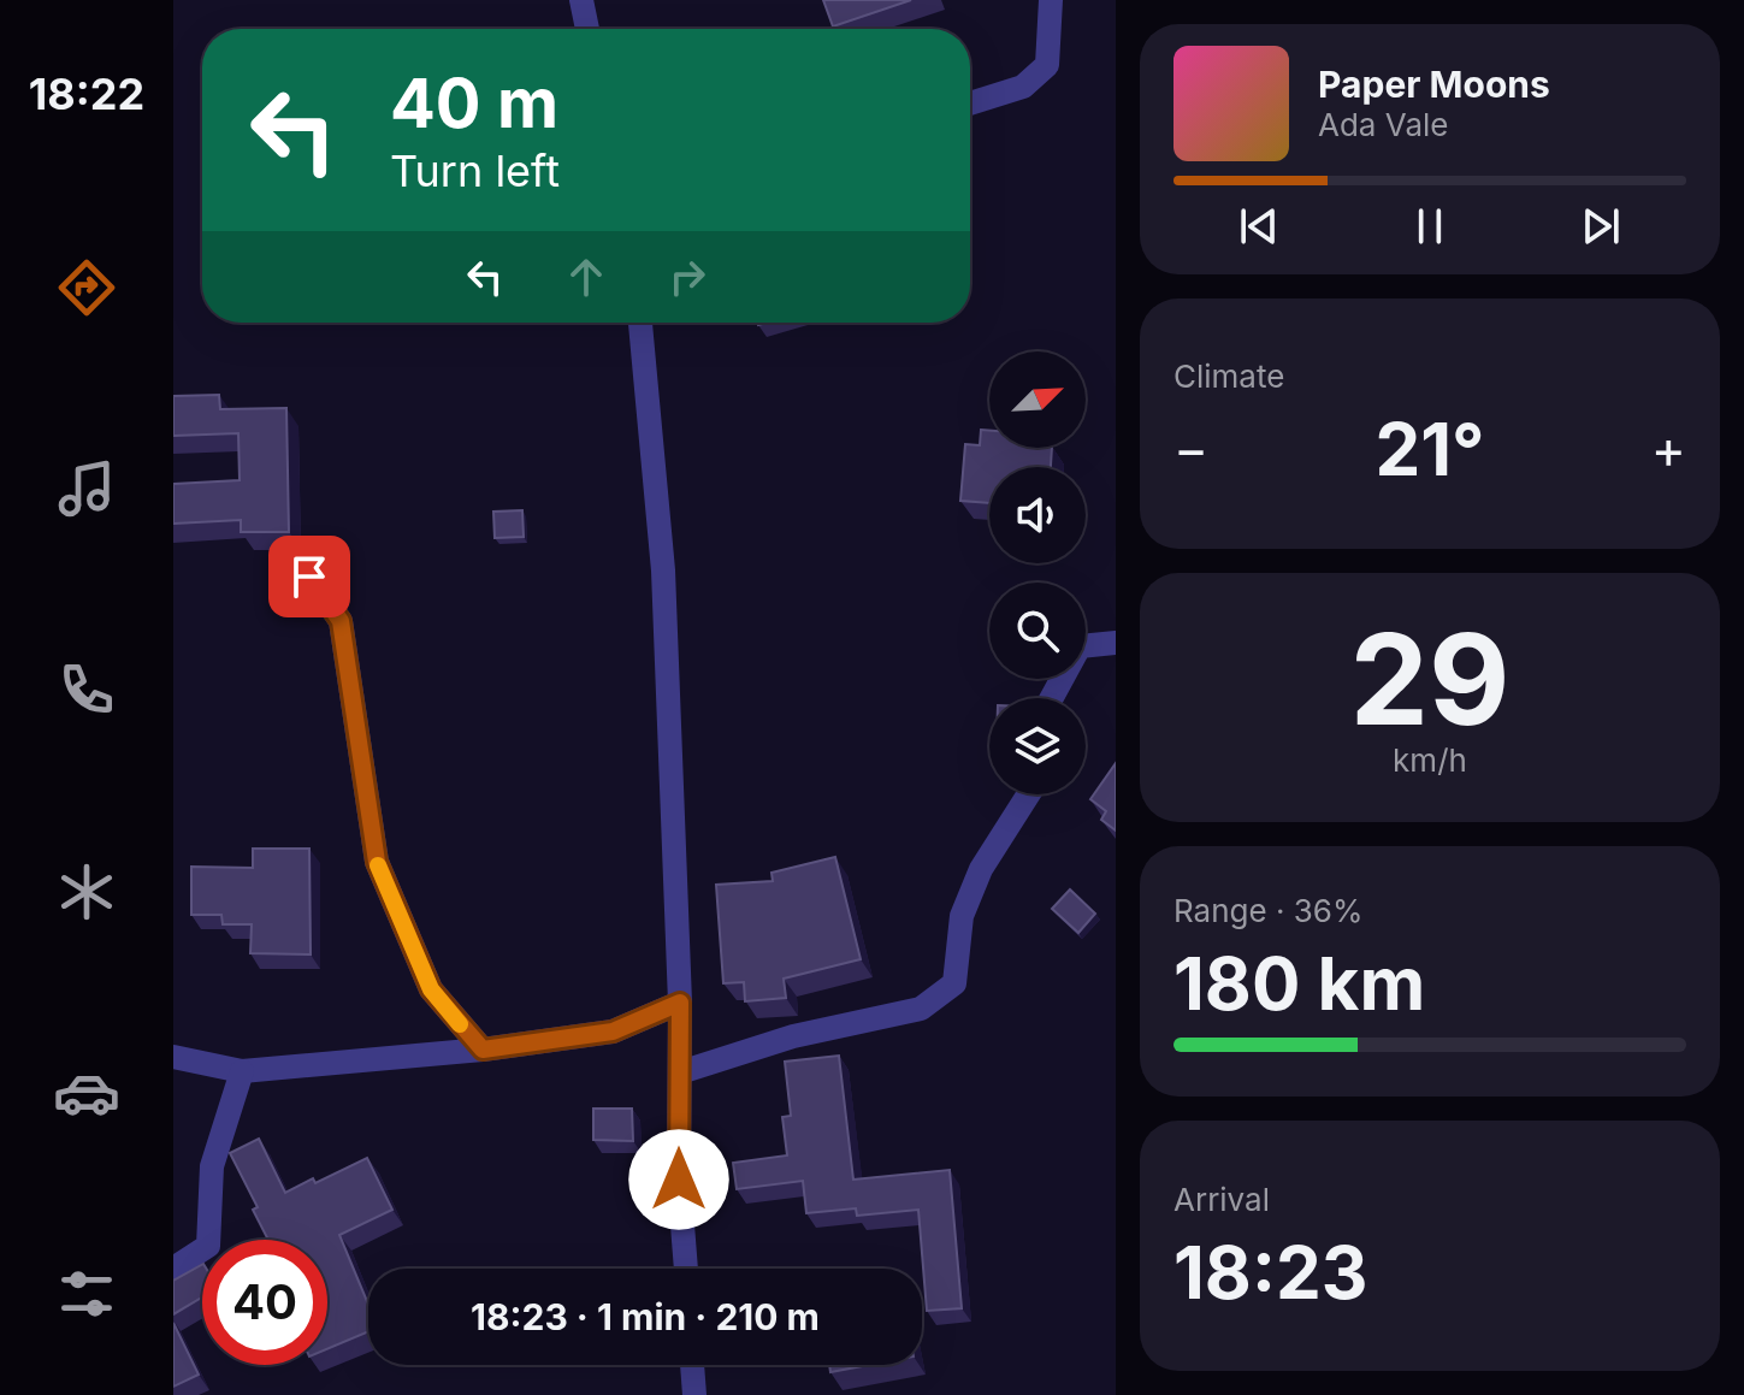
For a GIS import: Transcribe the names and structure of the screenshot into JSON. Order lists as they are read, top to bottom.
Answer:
{
  "north": "top right",
  "page": {
    "tabs": "18:22",
    "turn": ["40 m", "Turn left"],
    "song": ["Paper Moons", "Ada Vale"],
    "tile": [
      "Climate",
      ["29", "km/h"],
      ["Range · 36%", "180 km"],
      ["Arrival", "18:23"]
    ],
    "heat": ["−", "21°", "+"],
    "limit": "40",
    "trip": "18:23 · 1 min · 210 m"
  }
}
